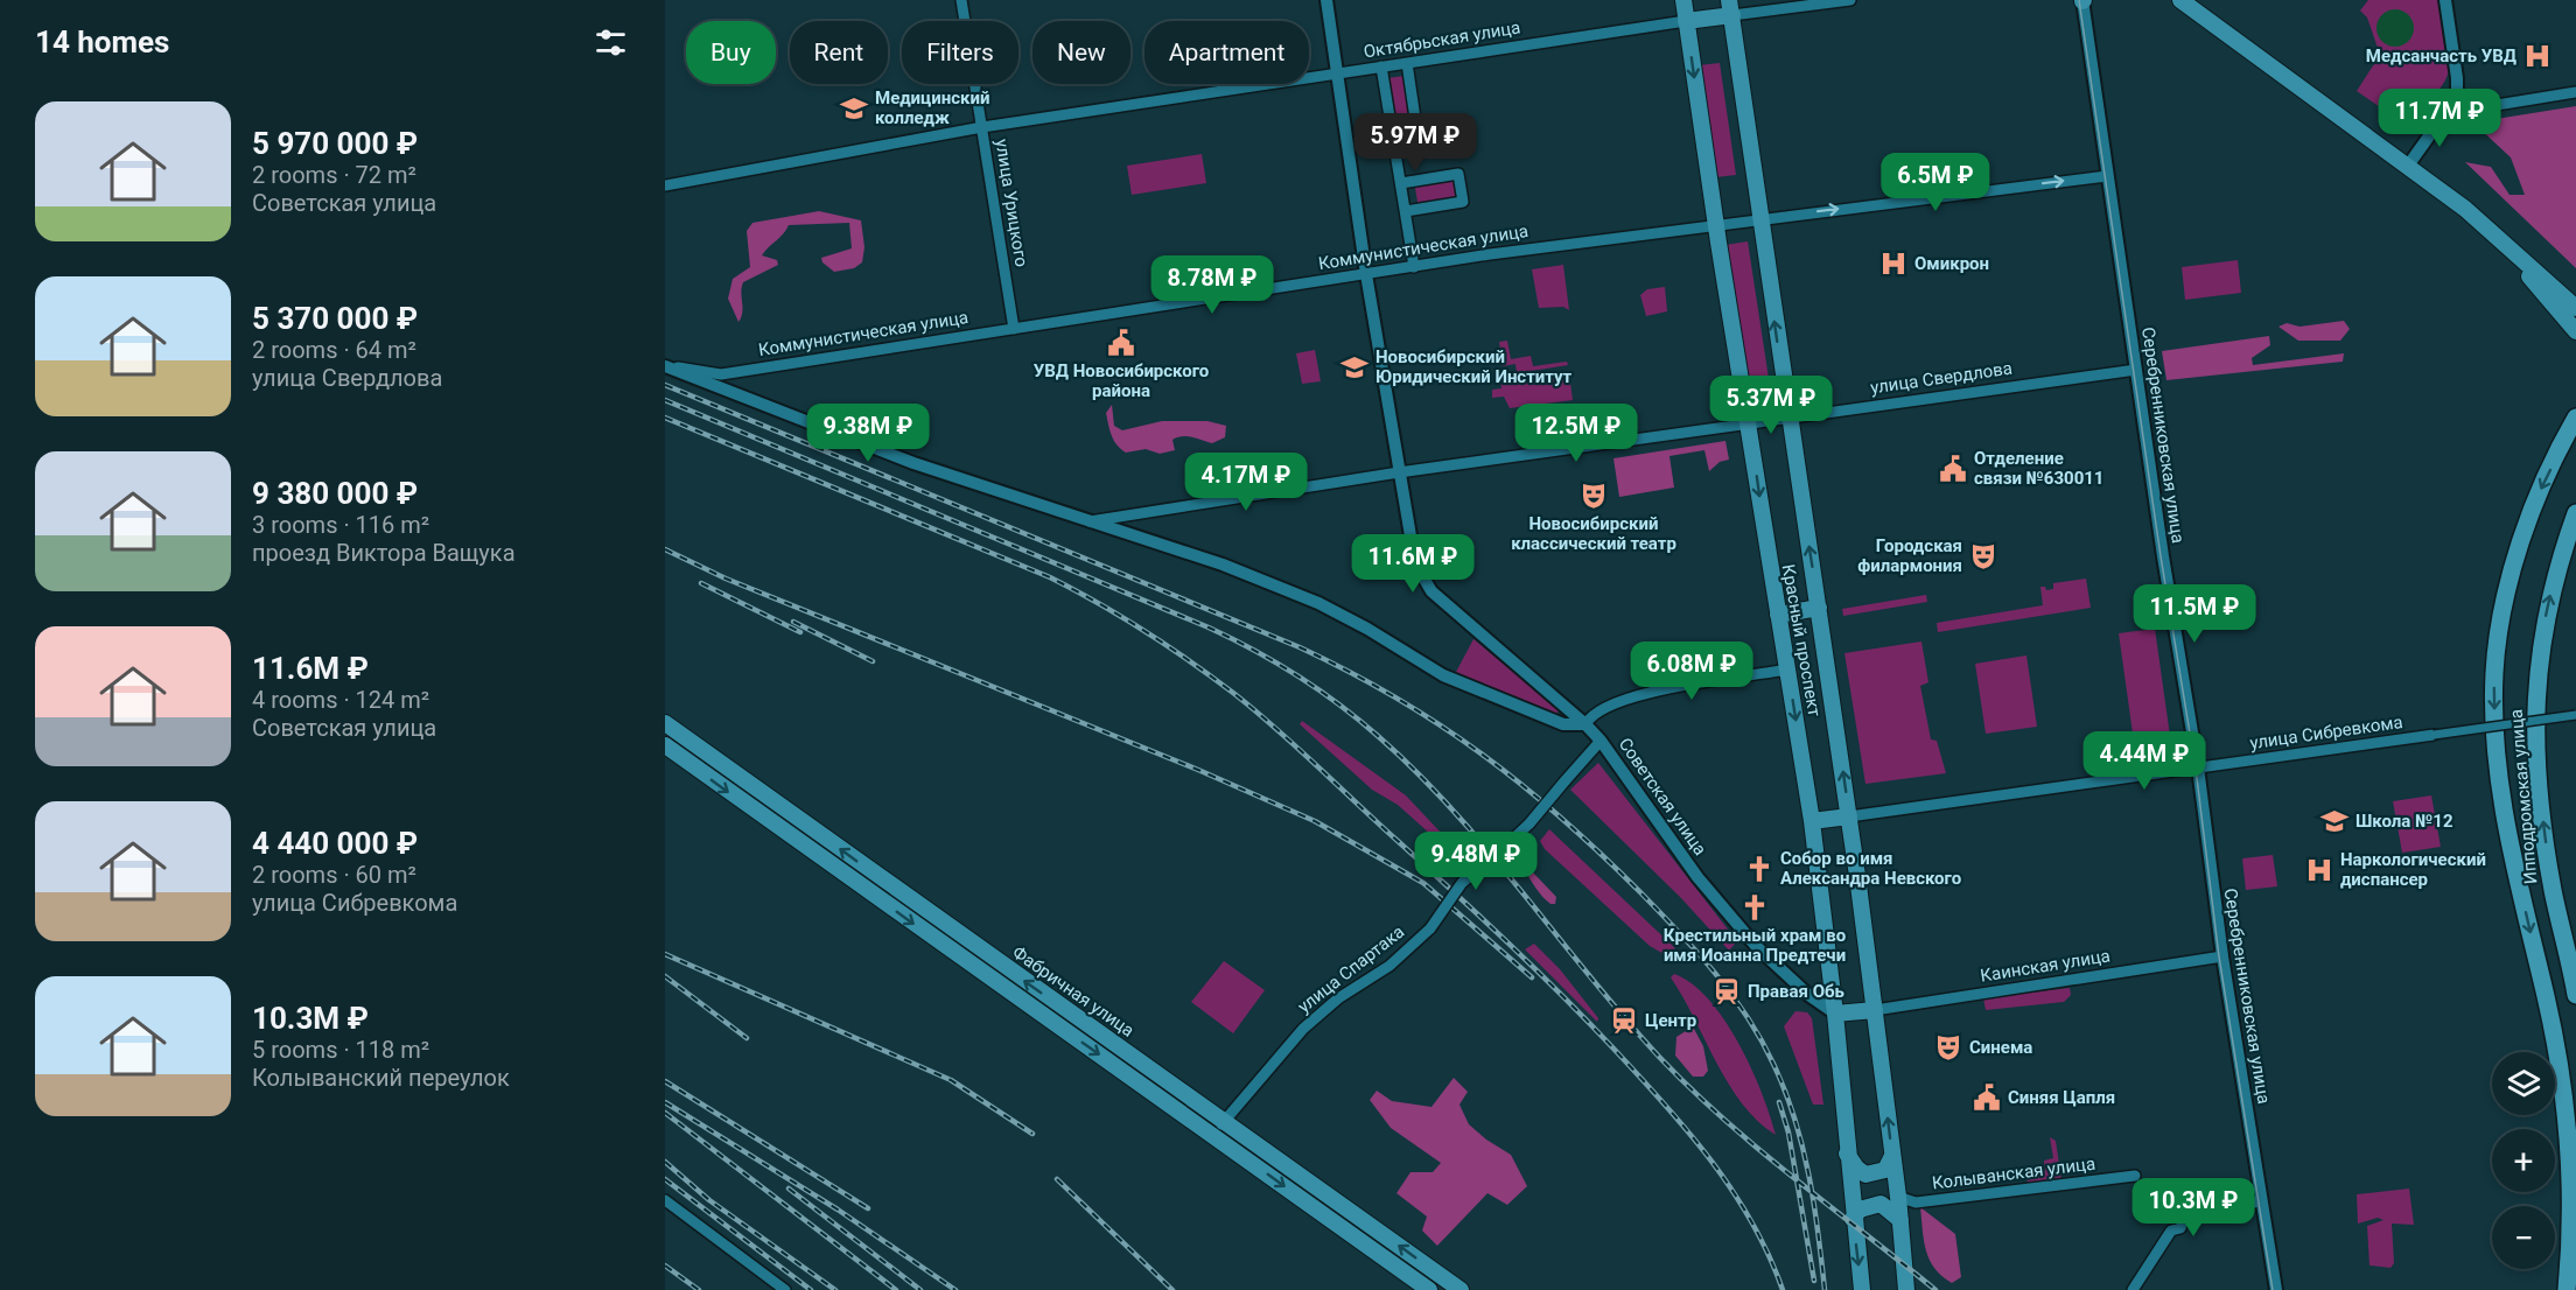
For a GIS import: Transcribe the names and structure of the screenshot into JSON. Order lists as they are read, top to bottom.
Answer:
{
  "streets": {
    "highway": ["Ипподромская улица"],
    "main road": ["Красный проспект", "Фабричная улица"],
    "street": [
      "Октябрьская улица",
      "улица Урицкого",
      "Коммунистическая улица",
      "улица Свердлова",
      "Серебренниковская улица",
      "улица Сибревкома",
      "Советская улица",
      "Каинская улица",
      "улица Спартака",
      "Колыванская улица"
    ]
  },
  "crossings": [
    ["Октябрьская улица", "улица Урицкого"],
    ["Октябрьская улица", "Красный проспект"],
    ["Октябрьская улица", "Советская улица"],
    ["улица Урицкого", "Коммунистическая улица"],
    ["Коммунистическая улица", "Серебренниковская улица"],
    ["Коммунистическая улица", "Красный проспект"],
    ["Коммунистическая улица", "Советская улица"],
    ["улица Свердлова", "Серебренниковская улица"],
    ["улица Свердлова", "Красный проспект"],
    ["улица Свердлова", "Советская улица"],
    ["Серебренниковская улица", "улица Сибревкома"],
    ["Серебренниковская улица", "Каинская улица"],
    ["Красный проспект", "улица Сибревкома"],
    ["Красный проспект", "Советская улица"],
    ["Красный проспект", "Каинская улица"],
    ["Красный проспект", "Колыванская улица"],
    ["Советская улица", "улица Спартака"],
    ["улица Спартака", "Фабричная улица"]
  ],
  "places": {
    "hospital": ["Медсанчасть УВД", "Омикрон", "Наркологический диспансер"],
    "school or university": ["Медицинский колледж", "Новосибирский Юридический Институт", "Школа №12"],
    "public building": ["УВД Новосибирского района", "Отделение связи №630011", "Синяя Цапля"],
    "theatre": ["Новосибирский классический театр", "Городская филармония", "Синема"],
    "church": ["Собор во имя Александра Невского", "Крестильный храм во имя Иоанна Предтечи"],
    "station": ["Правая Обь", "Центр"]
  },
  "page": {
    "heading": "14 homes",
    "chip": [
      "Buy",
      "Rent",
      "Filters",
      "New",
      "Apartment"
    ],
    "list": [
      {
        "name": "5 970 000 ₽",
        "note": "2 rooms · 72 m² · Советская улица"
      },
      {
        "name": "5 370 000 ₽",
        "note": "2 rooms · 64 m² · улица Свердлова"
      },
      {
        "name": "9 380 000 ₽",
        "note": "3 rooms · 116 m² · проезд Виктора Ващука"
      },
      {
        "name": "11.6M ₽",
        "note": "4 rooms · 124 m² · Советская улица"
      },
      {
        "name": "4 440 000 ₽",
        "note": "2 rooms · 60 m² · улица Сибревкома"
      },
      {
        "name": "10.3M ₽",
        "note": "5 rooms · 118 m² · Колыванский переулок"
      }
    ],
    "price": [
      "11.7M ₽",
      "5.97M ₽",
      "6.5M ₽",
      "8.78M ₽",
      "5.37M ₽",
      "9.38M ₽",
      "12.5M ₽",
      "4.17M ₽",
      "11.6M ₽",
      "11.5M ₽",
      "6.08M ₽",
      "4.44M ₽",
      "9.48M ₽",
      "10.3M ₽"
    ],
    "map_buttons": ["+", "−"]
  }
}
